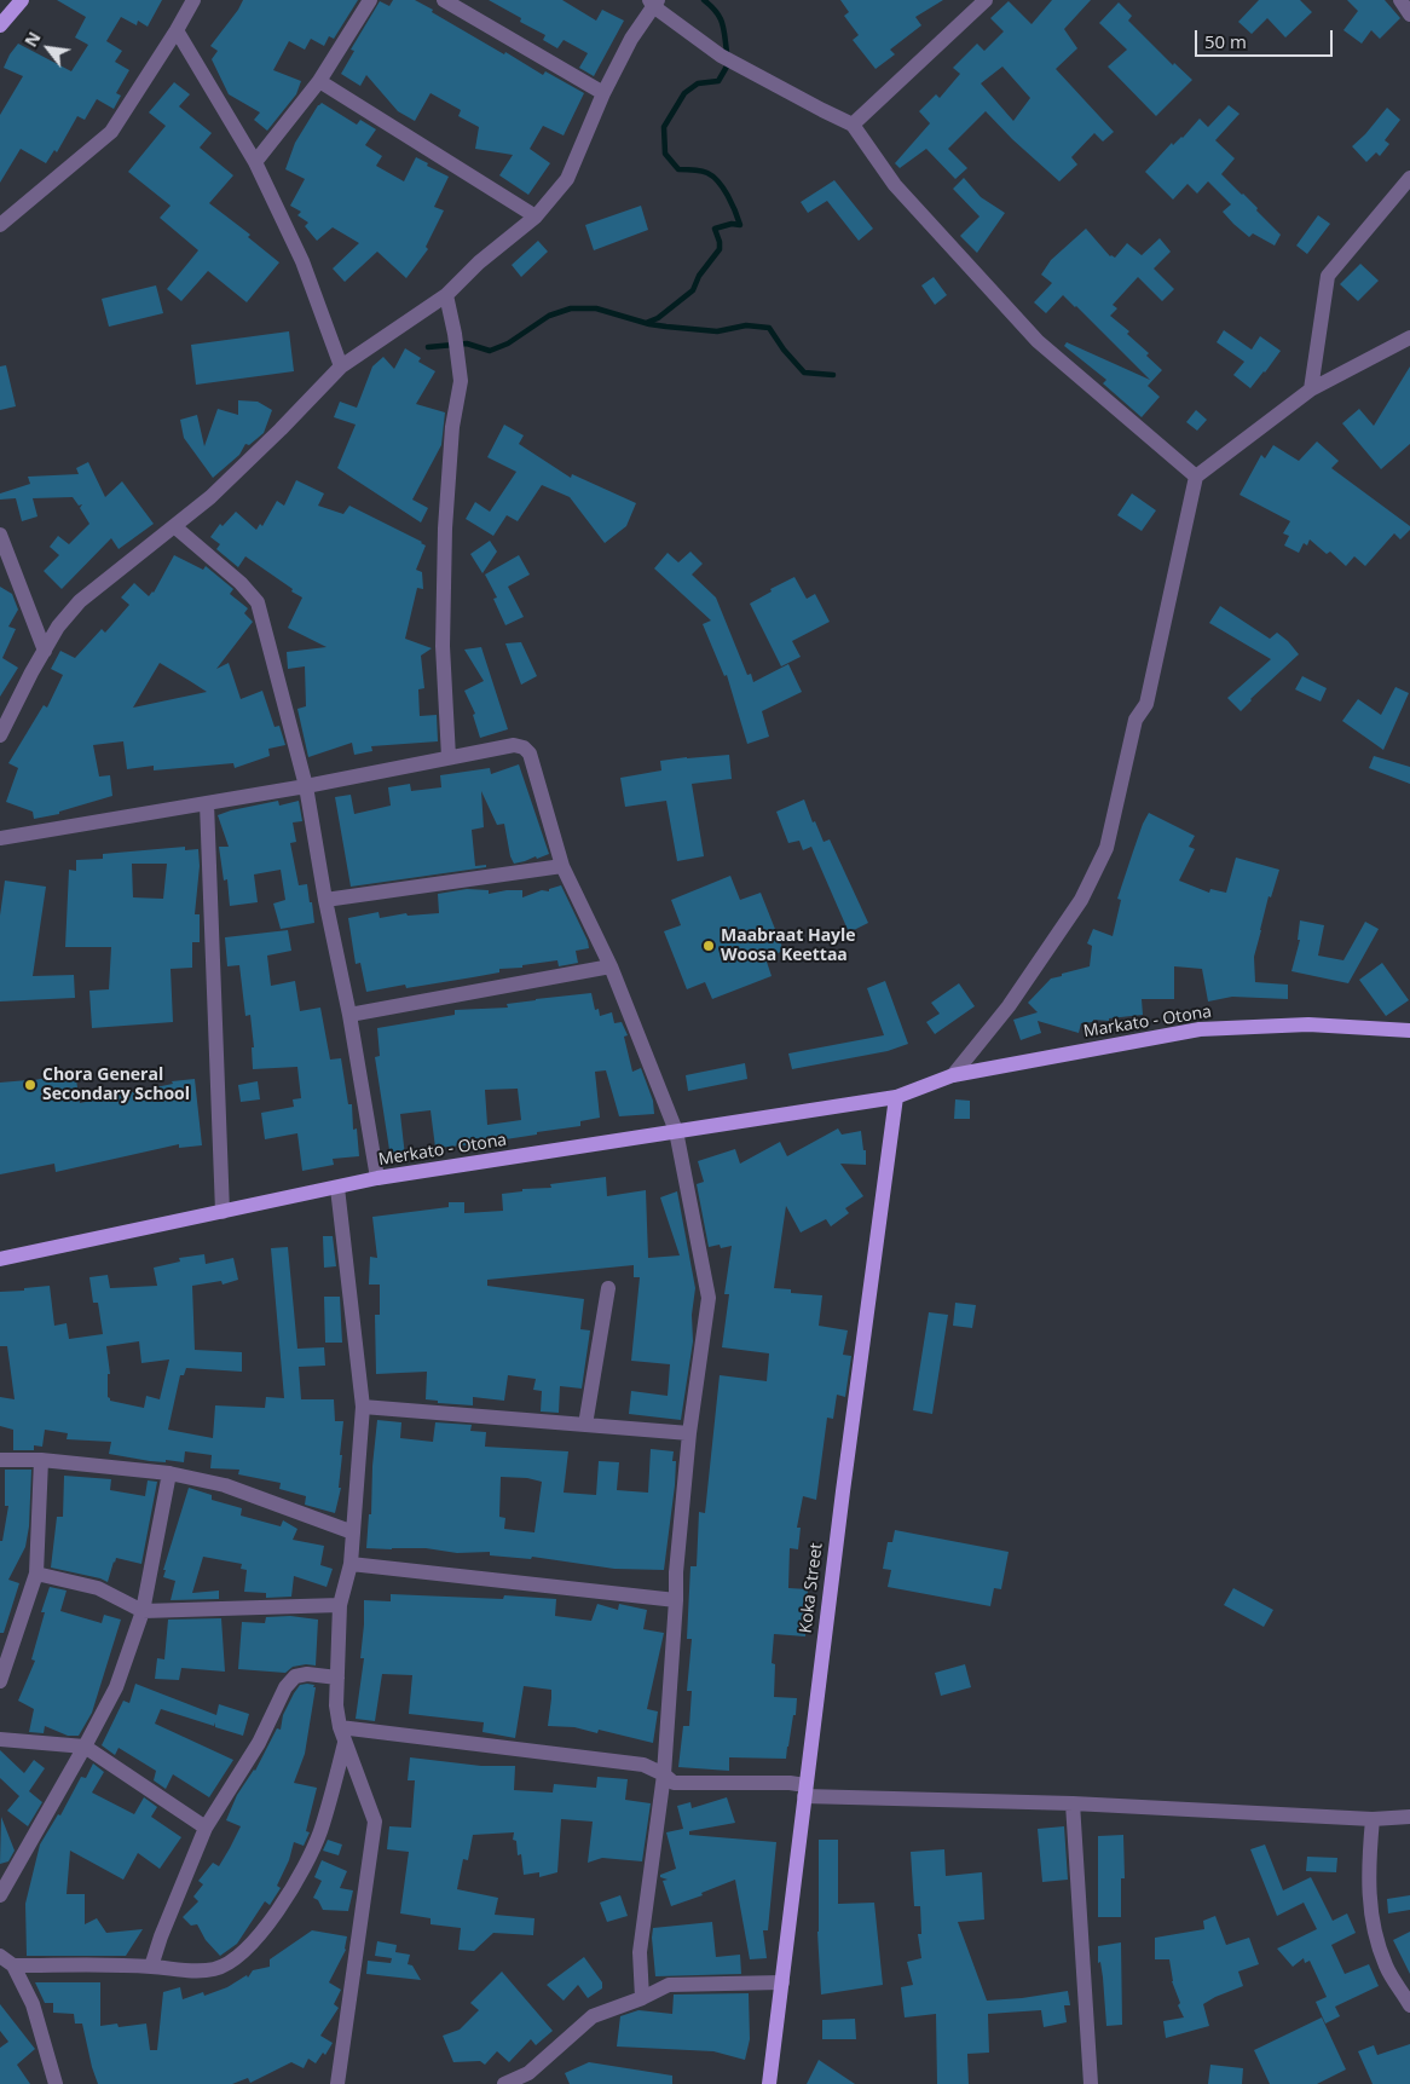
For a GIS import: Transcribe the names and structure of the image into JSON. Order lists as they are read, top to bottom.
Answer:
{
  "streets": {
    "main road": ["Markato - Otona", "Merkato - Otona", "Koka Street"]
  },
  "crossings": [
    ["Markato - Otona", "Merkato - Otona"],
    ["Markato - Otona", "Koka Street"],
    ["Merkato - Otona", "Koka Street"]
  ],
  "places": ["Maabraat Hayle Woosa Keettaa", "Chora General Secondary School"],
  "scale_bar": "50 m",
  "north": "top left"
}
